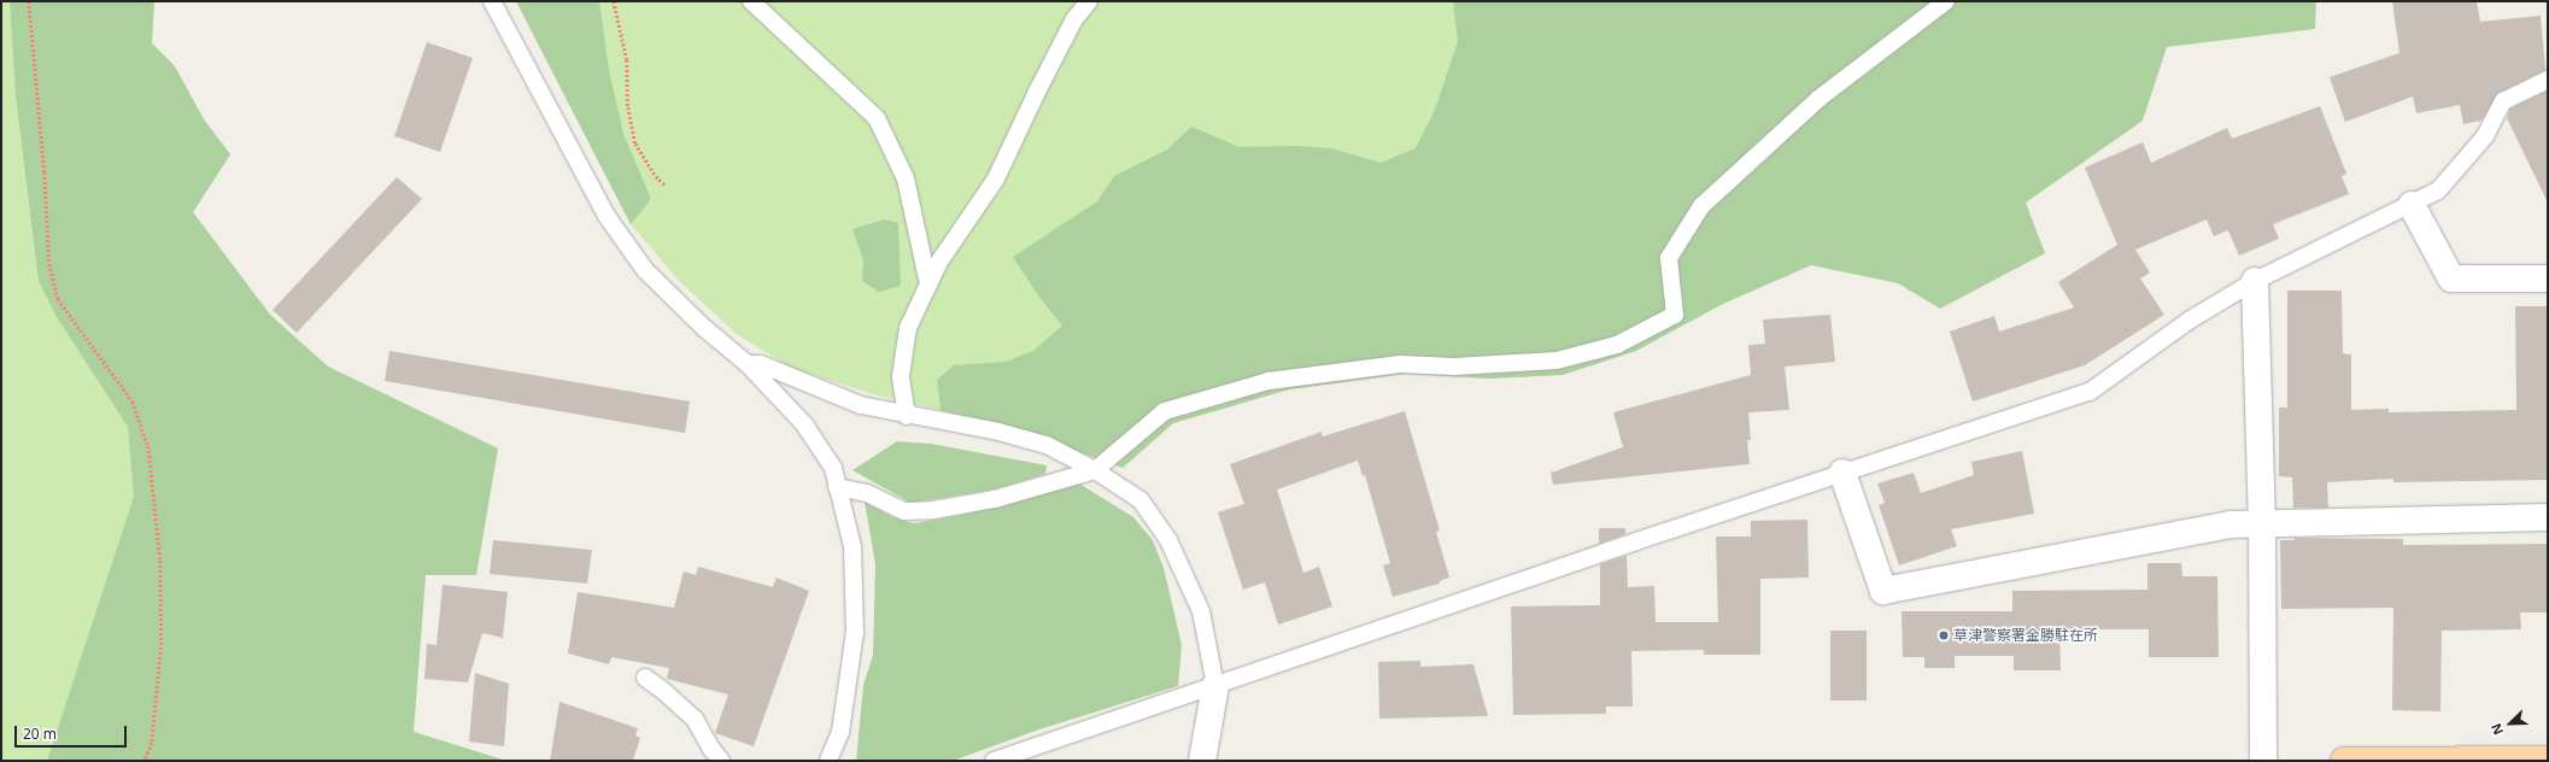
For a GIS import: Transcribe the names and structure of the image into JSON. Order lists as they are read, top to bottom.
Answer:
{
  "places": ["草津警察署金勝駐在所"],
  "scale_bar": "20 m",
  "north": "bottom left"
}
